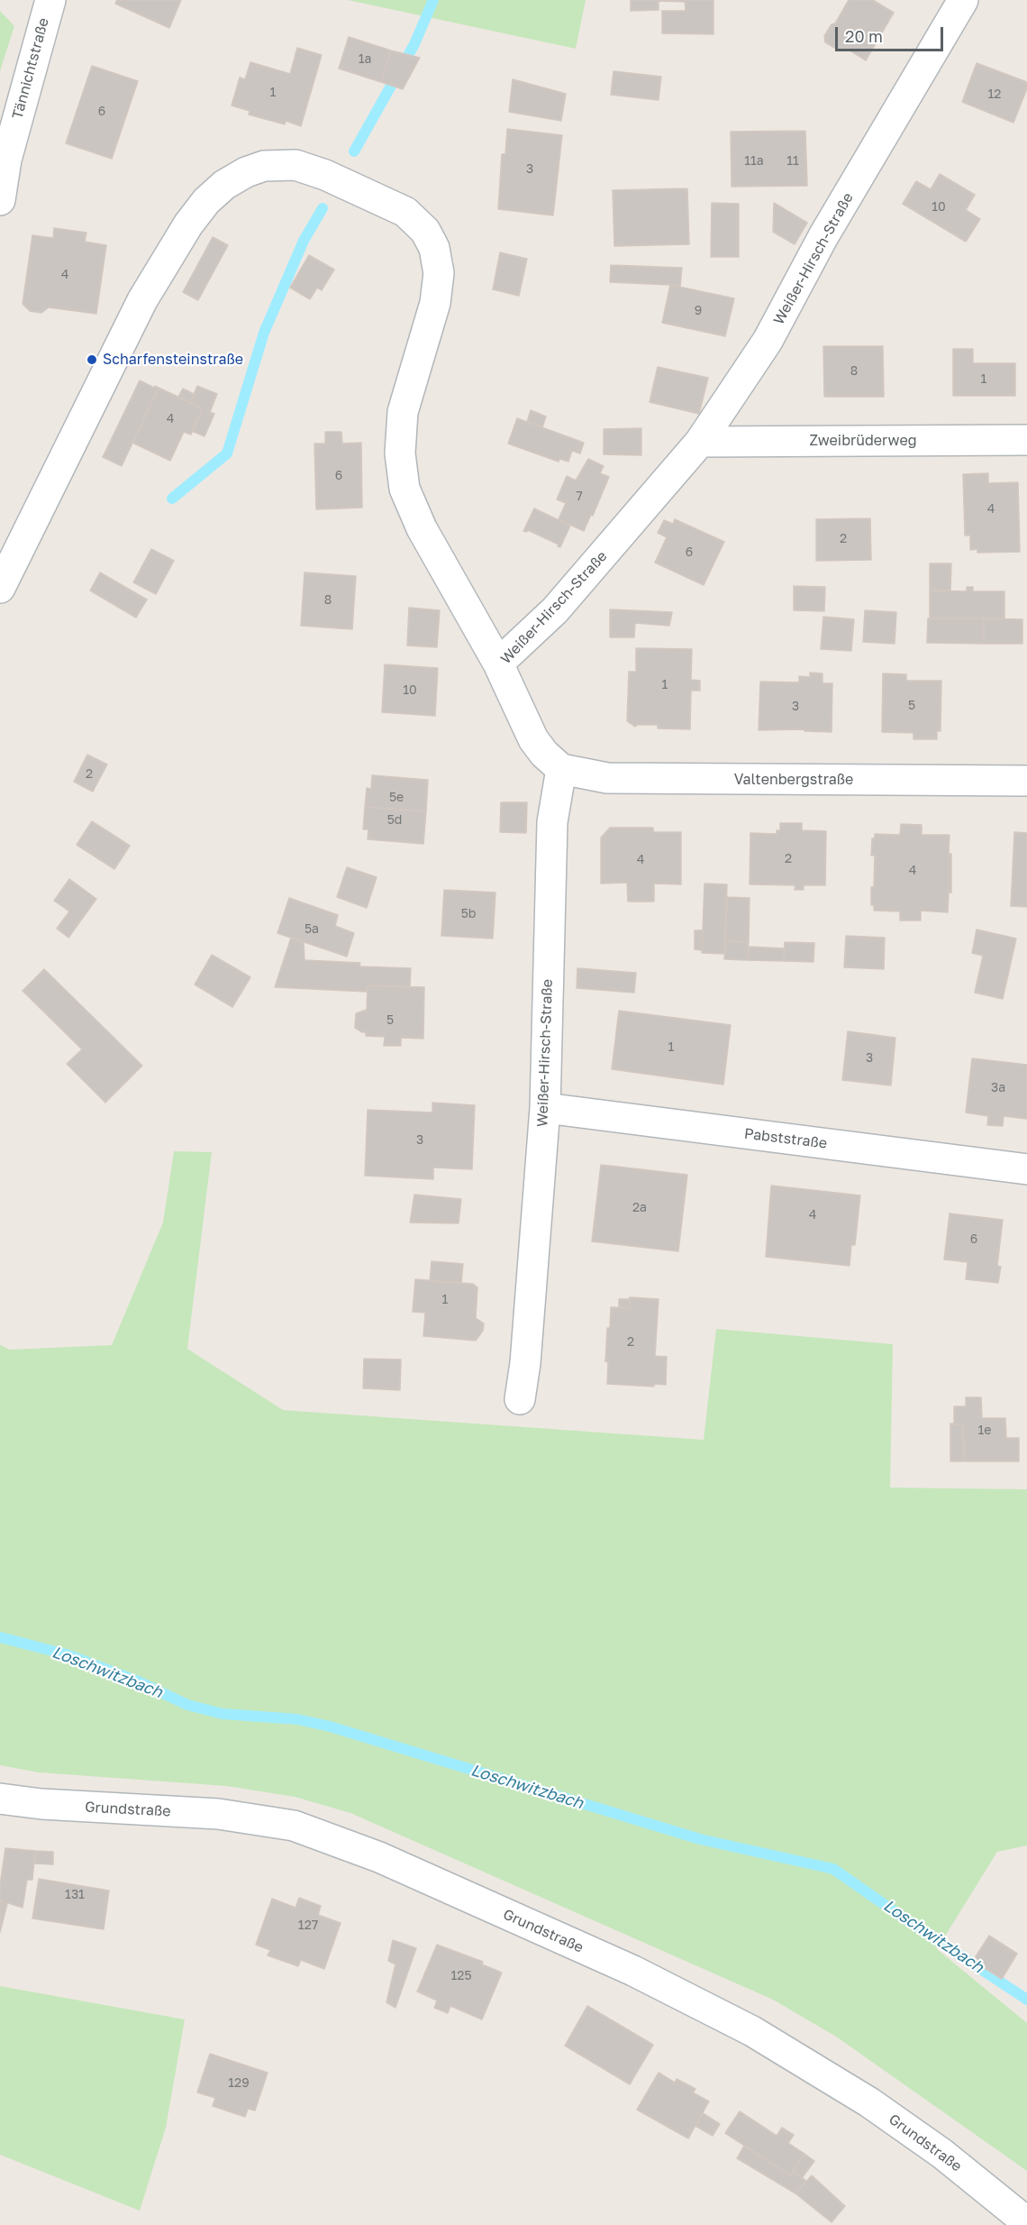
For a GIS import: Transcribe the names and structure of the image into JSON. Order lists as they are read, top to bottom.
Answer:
{
  "streets": {
    "street": [
      "Tännichtstraße",
      "Weißer-Hirsch-Straße",
      "Zweibrüderweg",
      "Valtenbergstraße",
      "Pabststraße",
      "Grundstraße"
    ]
  },
  "crossings": [
    ["Weißer-Hirsch-Straße", "Zweibrüderweg"],
    ["Weißer-Hirsch-Straße", "Valtenbergstraße"],
    ["Weißer-Hirsch-Straße", "Pabststraße"]
  ],
  "water": ["Loschwitzbach"],
  "places": ["Scharfensteinstraße"],
  "house_numbers": [
    "1a",
    "1",
    "12",
    "6",
    "11a",
    "11",
    "3",
    "10",
    "4",
    "9",
    "8",
    "1",
    "4",
    "6",
    "7",
    "4",
    "2",
    "6",
    "8",
    "1",
    "10",
    "5",
    "3",
    "2",
    "5e",
    "5d",
    "2",
    "4",
    "4",
    "5b",
    "5a",
    "5",
    "1",
    "3",
    "3a",
    "3",
    "2a",
    "4",
    "6",
    "1",
    "2",
    "1e",
    "131",
    "127",
    "125",
    "129"
  ],
  "scale_bar": "20 m"
}
